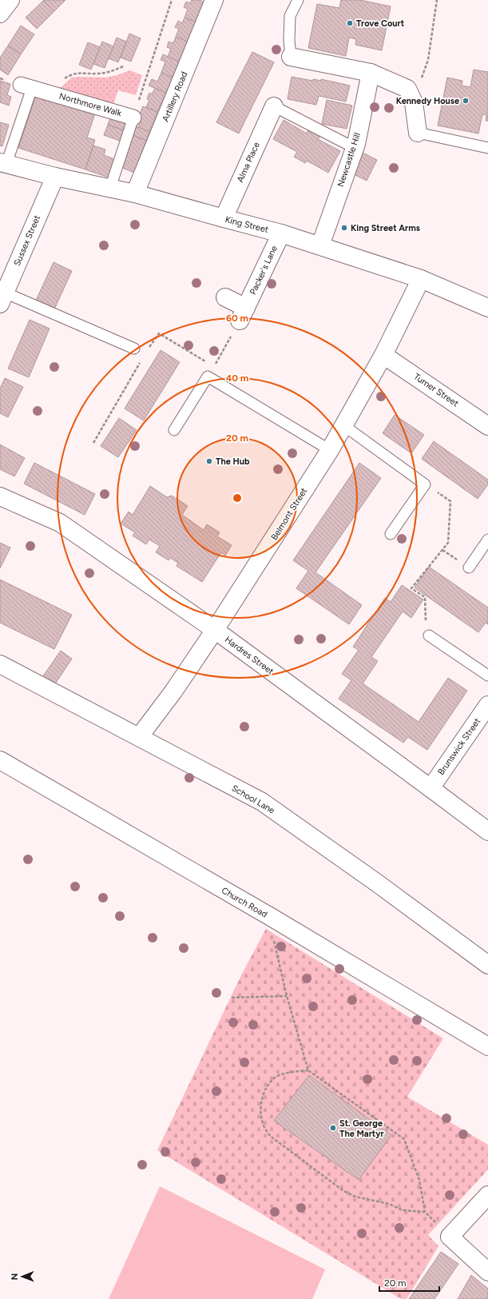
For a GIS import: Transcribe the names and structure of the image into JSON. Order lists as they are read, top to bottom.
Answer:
{
  "streets": {
    "street": [
      "Artillery Road",
      "Northmore Walk",
      "Newcastle Hill",
      "Alma Place",
      "King Street",
      "Sussex Street",
      "Packer's Lane",
      "Turner Street",
      "Belmont Street",
      "Hardres Street",
      "Brunswick Street",
      "School Lane",
      "Church Road"
    ]
  },
  "crossings": [
    ["Artillery Road", "King Street"],
    ["Northmore Walk", "King Street"],
    ["Newcastle Hill", "King Street"],
    ["Alma Place", "King Street"],
    ["King Street", "Sussex Street"],
    ["King Street", "Packer's Lane"],
    ["King Street", "Belmont Street"],
    ["Turner Street", "Belmont Street"],
    ["Belmont Street", "Hardres Street"],
    ["Belmont Street", "School Lane"],
    ["Hardres Street", "Brunswick Street"]
  ],
  "places": [
    "Trove Court",
    "Kennedy House",
    "King Street Arms",
    "The Hub",
    "St. George The Martyr"
  ],
  "scale_bar": "20 m",
  "north": "left",
  "rings": ["60 m", "40 m", "20 m"]
}
